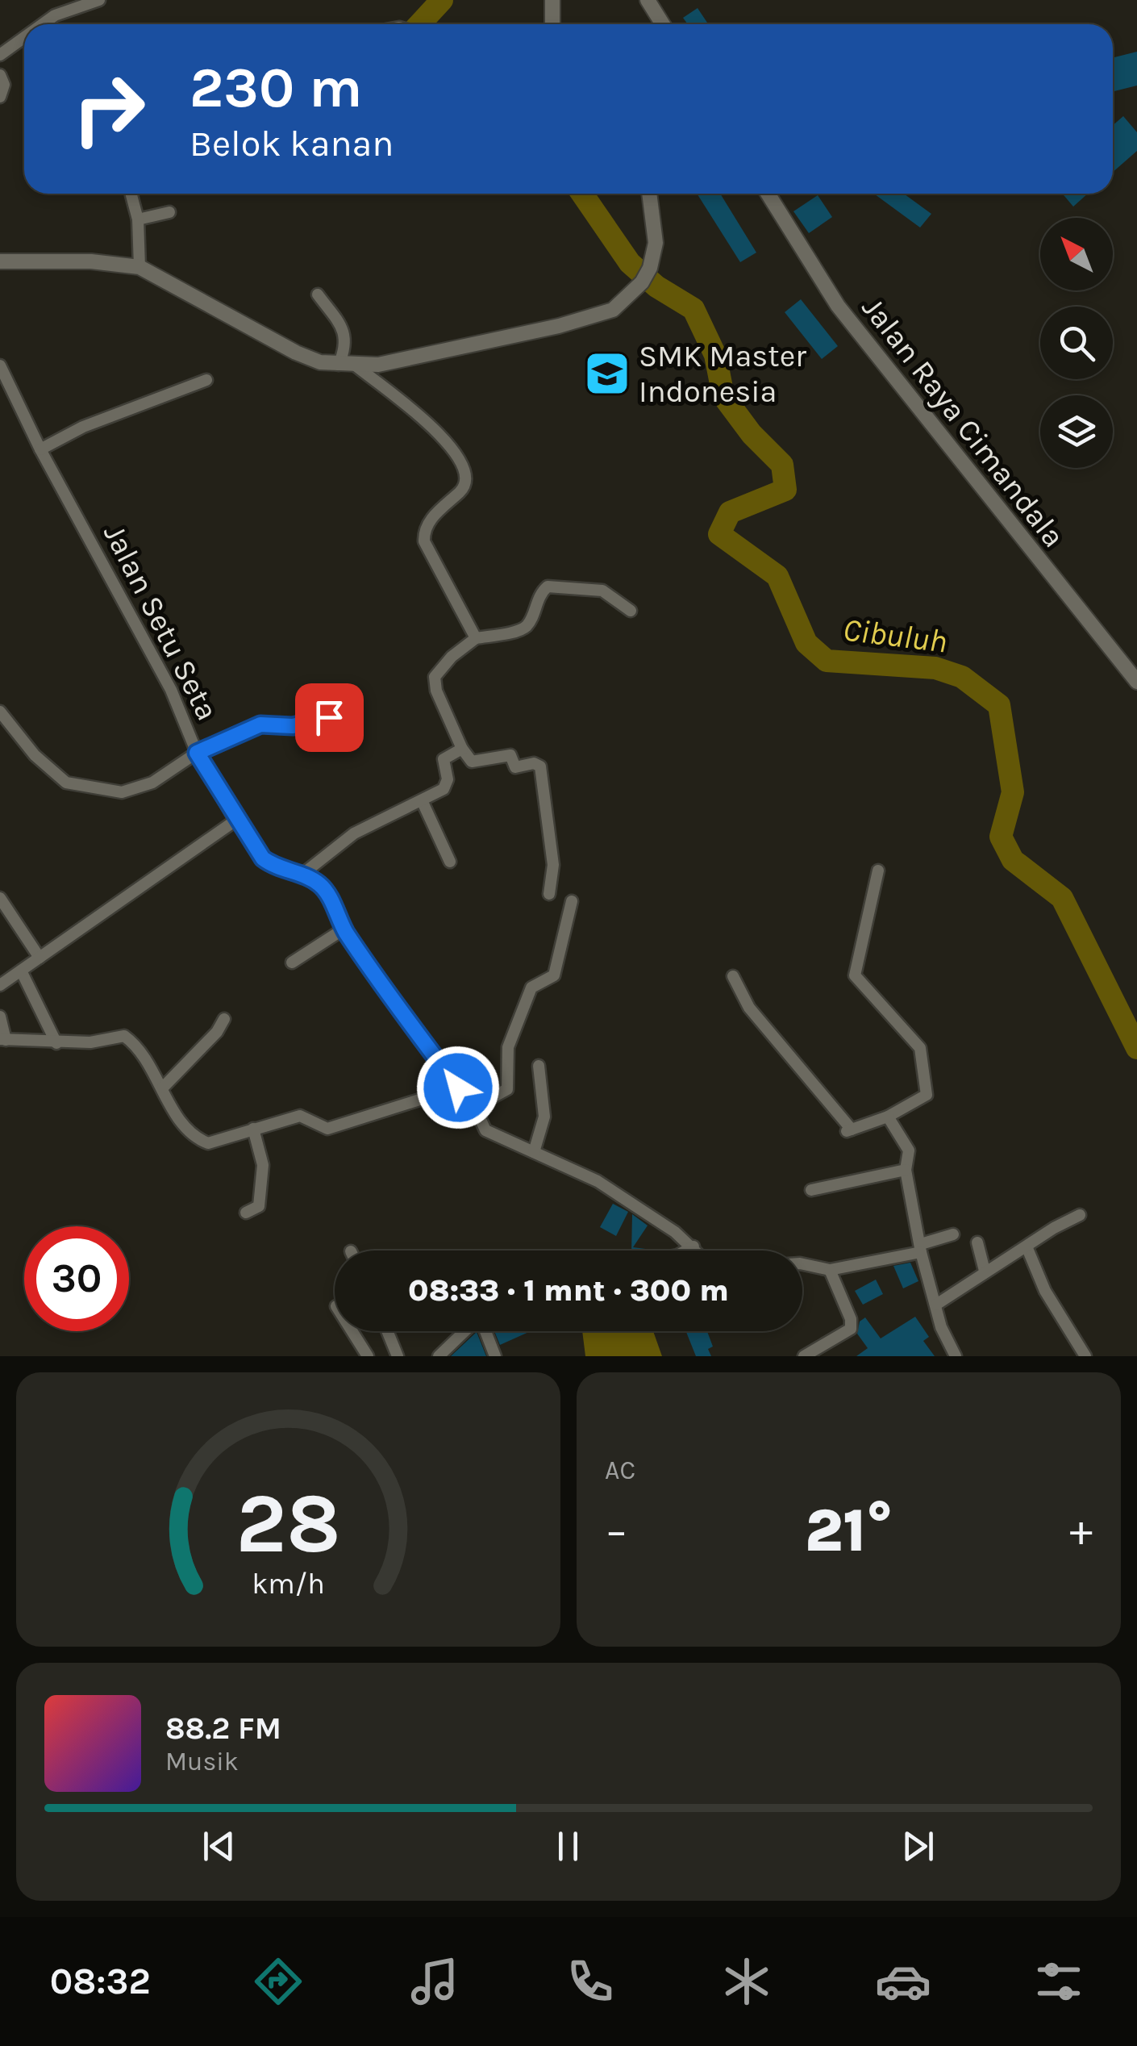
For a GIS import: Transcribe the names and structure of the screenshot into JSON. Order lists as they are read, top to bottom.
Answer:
{
  "streets": {
    "street": ["Jalan Raya Cimandala", "Jalan Setu Seta"]
  },
  "water": ["Cibuluh"],
  "places": {
    "school or university": ["SMK Master Indonesia"]
  },
  "north": "top left",
  "page": {
    "turn": ["230 m", "Belok kanan"],
    "limit": "30",
    "trip": "08:33 · 1 mnt · 300 m",
    "tile": "AC",
    "heat": ["−", "21°", "+"],
    "song": ["88.2 FM", "Musik"],
    "tabs": "08:32",
    "gauge": ["28", "km/h"]
  }
}
